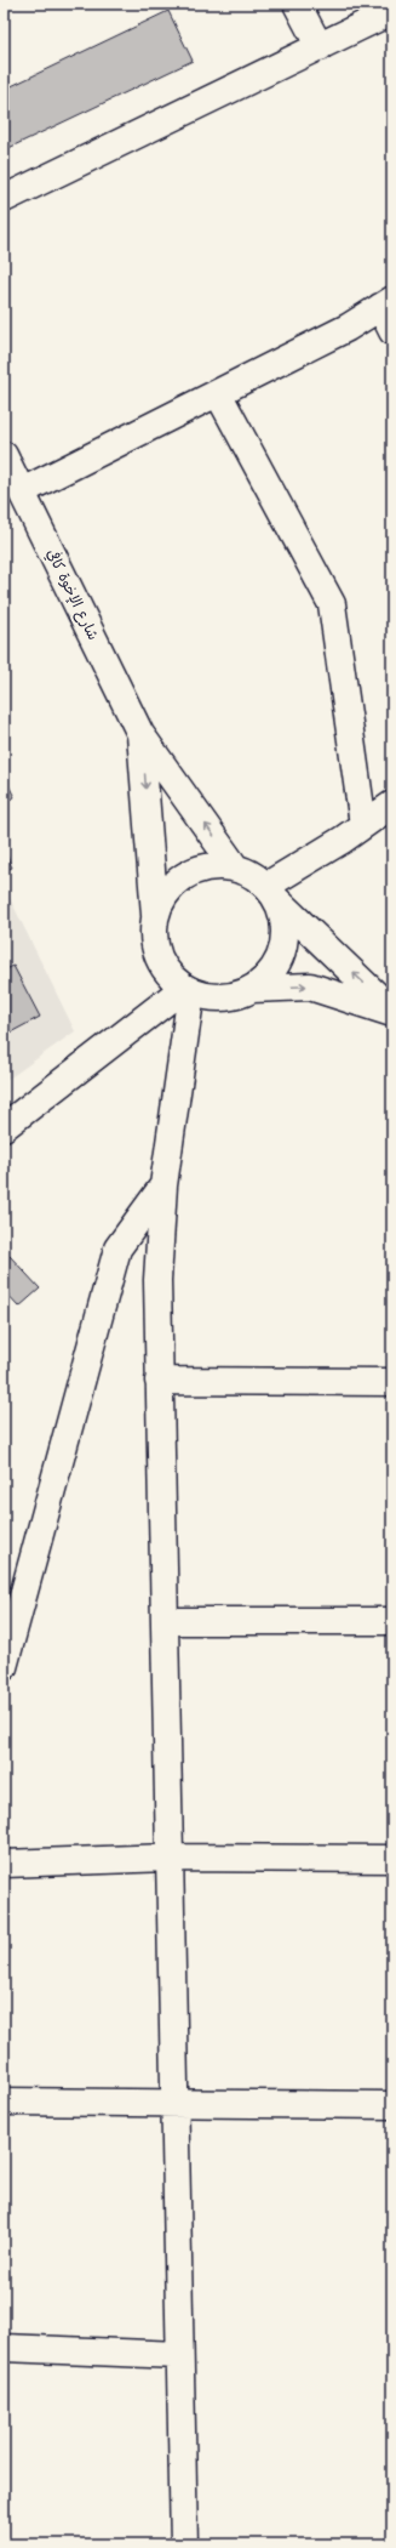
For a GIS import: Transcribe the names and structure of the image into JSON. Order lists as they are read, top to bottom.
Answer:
{
  "streets": {
    "street": ["شارع الإخوة كافي"]
  }
}
